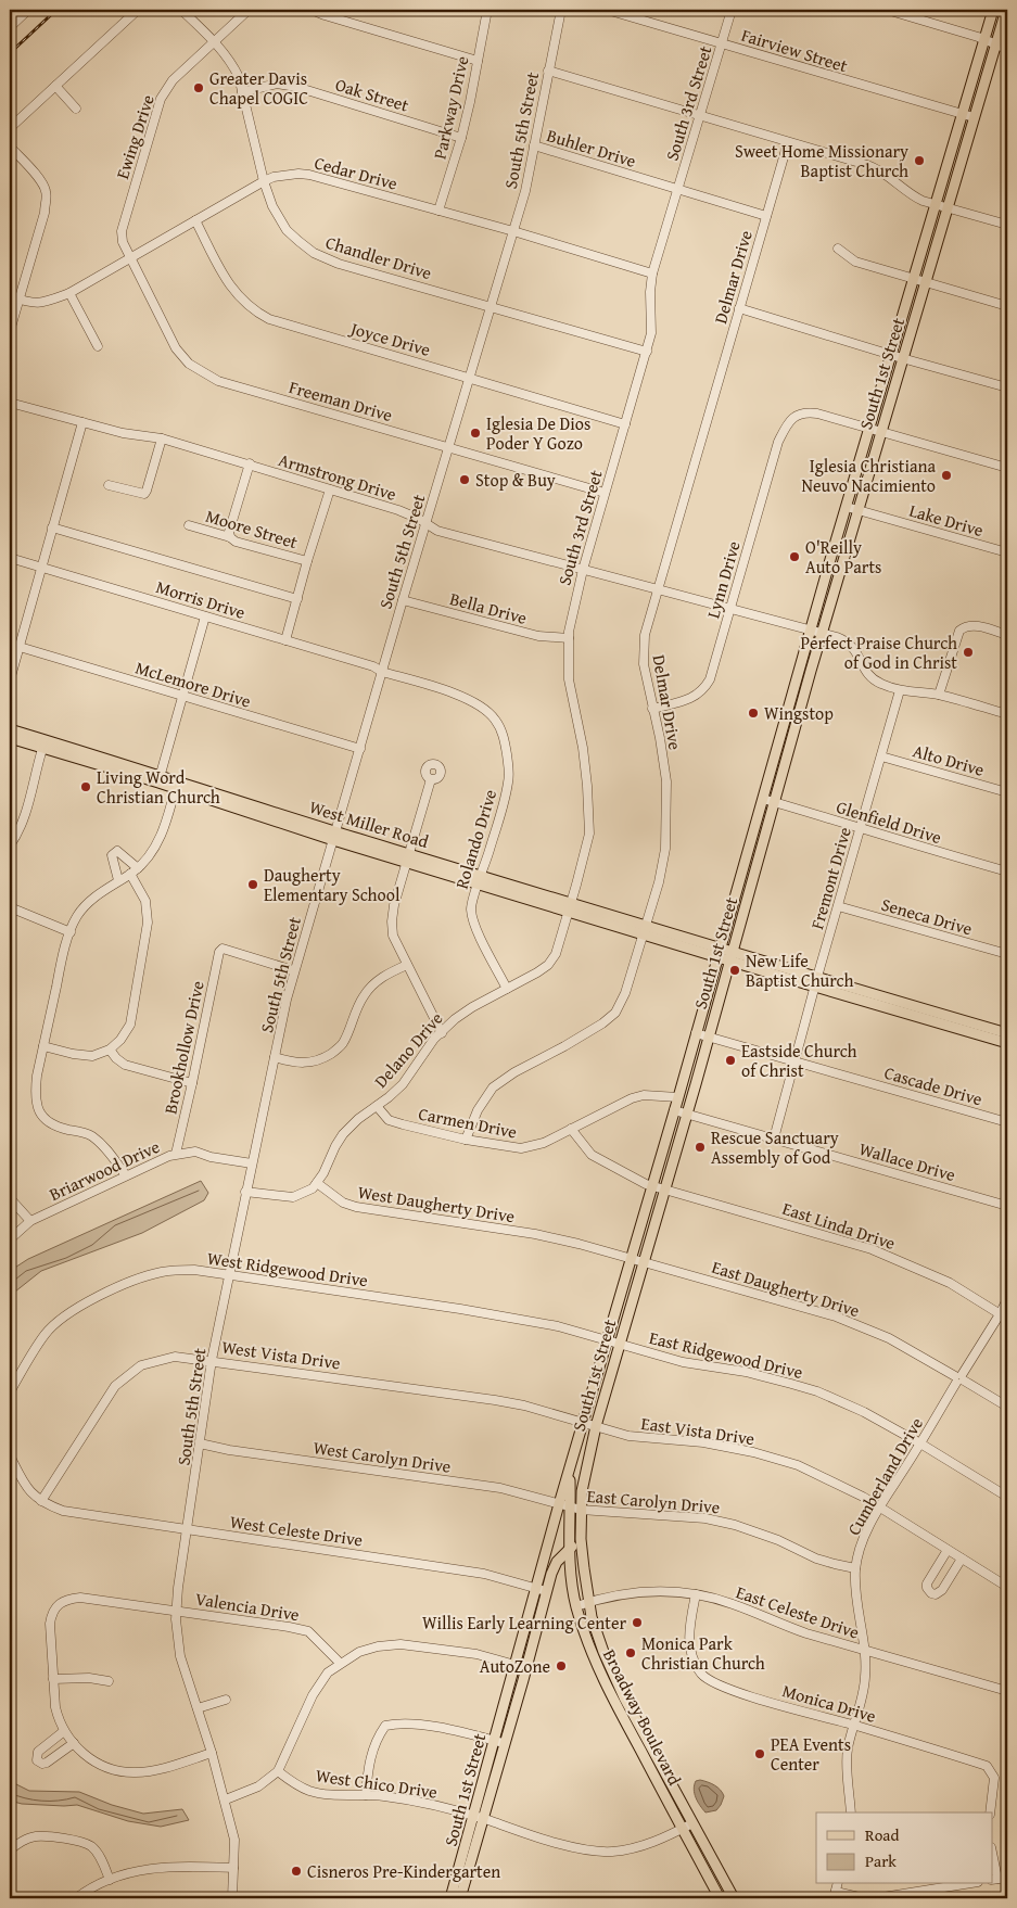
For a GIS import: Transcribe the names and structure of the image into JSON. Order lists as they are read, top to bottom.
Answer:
{
  "streets": {
    "main road": ["South 1st Street", "West Miller Road", "Broadway Boulevard"],
    "street": [
      "Fairview Street",
      "Oak Street",
      "South 3rd Street",
      "Parkway Drive",
      "South 5th Street",
      "Ewing Drive",
      "Buhler Drive",
      "Cedar Drive",
      "Chandler Drive",
      "Delmar Drive",
      "Joyce Drive",
      "Freeman Drive",
      "Armstrong Drive",
      "Lake Drive",
      "Moore Street",
      "Lynn Drive",
      "Morris Drive",
      "Bella Drive",
      "McLemore Drive",
      "Alto Drive",
      "Glenfield Drive",
      "Rolando Drive",
      "Fremont Drive",
      "Seneca Drive",
      "Brookhollow Drive",
      "Delano Drive",
      "Cascade Drive",
      "Carmen Drive",
      "Wallace Drive",
      "Briarwood Drive",
      "West Daugherty Drive",
      "East Linda Drive",
      "West Ridgewood Drive",
      "East Daugherty Drive",
      "West Vista Drive",
      "East Ridgewood Drive",
      "East Vista Drive",
      "West Carolyn Drive",
      "Cumberland Drive",
      "East Carolyn Drive",
      "West Celeste Drive",
      "Valencia Drive",
      "East Celeste Drive",
      "Monica Drive",
      "West Chico Drive"
    ]
  },
  "crossings": [
    ["Fairview Street", "South 3rd Street"],
    ["Fairview Street", "South 1st Street"],
    ["Oak Street", "Parkway Drive"],
    ["Oak Street", "Chandler Drive"],
    ["South 3rd Street", "Buhler Drive"],
    ["South 3rd Street", "Cedar Drive"],
    ["South 3rd Street", "Chandler Drive"],
    ["South 3rd Street", "Joyce Drive"],
    ["South 3rd Street", "Freeman Drive"],
    ["South 3rd Street", "Armstrong Drive"],
    ["South 3rd Street", "Bella Drive"],
    ["South 3rd Street", "West Miller Road"],
    ["South 3rd Street", "Delano Drive"],
    ["Parkway Drive", "Cedar Drive"],
    ["South 5th Street", "Buhler Drive"],
    ["South 5th Street", "Cedar Drive"],
    ["South 5th Street", "Chandler Drive"],
    ["South 5th Street", "Joyce Drive"],
    ["South 5th Street", "Freeman Drive"],
    ["South 5th Street", "Armstrong Drive"],
    ["South 5th Street", "Morris Drive"],
    ["South 5th Street", "Bella Drive"],
    ["South 5th Street", "McLemore Drive"],
    ["South 5th Street", "West Miller Road"],
    ["South 5th Street", "Rolando Drive"],
    ["South 5th Street", "Brookhollow Drive"],
    ["South 5th Street", "Briarwood Drive"],
    ["South 5th Street", "West Ridgewood Drive"],
    ["South 5th Street", "West Vista Drive"],
    ["South 5th Street", "West Carolyn Drive"],
    ["South 5th Street", "West Celeste Drive"],
    ["South 5th Street", "Valencia Drive"],
    ["Ewing Drive", "Cedar Drive"],
    ["Ewing Drive", "Chandler Drive"],
    ["Ewing Drive", "Freeman Drive"],
    ["Buhler Drive", "Delmar Drive"],
    ["Cedar Drive", "Chandler Drive"],
    ["Cedar Drive", "Joyce Drive"],
    ["Cedar Drive", "Freeman Drive"],
    ["Delmar Drive", "Armstrong Drive"],
    ["Delmar Drive", "Lynn Drive"],
    ["Delmar Drive", "West Miller Road"],
    ["Delmar Drive", "Carmen Drive"],
    ["South 1st Street", "Armstrong Drive"],
    ["South 1st Street", "Lake Drive"],
    ["South 1st Street", "Lynn Drive"],
    ["South 1st Street", "Glenfield Drive"],
    ["South 1st Street", "West Miller Road"],
    ["South 1st Street", "Cascade Drive"],
    ["South 1st Street", "Carmen Drive"],
    ["South 1st Street", "Wallace Drive"],
    ["South 1st Street", "West Daugherty Drive"],
    ["South 1st Street", "East Linda Drive"],
    ["South 1st Street", "West Ridgewood Drive"],
    ["South 1st Street", "East Daugherty Drive"],
    ["South 1st Street", "West Vista Drive"],
    ["South 1st Street", "East Ridgewood Drive"],
    ["South 1st Street", "East Vista Drive"],
    ["South 1st Street", "West Carolyn Drive"],
    ["South 1st Street", "East Carolyn Drive"],
    ["South 1st Street", "West Celeste Drive"],
    ["South 1st Street", "Broadway Boulevard"],
    ["South 1st Street", "West Chico Drive"],
    ["Armstrong Drive", "Lynn Drive"],
    ["Armstrong Drive", "Fremont Drive"],
    ["Morris Drive", "Rolando Drive"],
    ["Alto Drive", "Fremont Drive"],
    ["Glenfield Drive", "Fremont Drive"],
    ["West Miller Road", "Rolando Drive"],
    ["West Miller Road", "Fremont Drive"],
    ["West Miller Road", "Delano Drive"],
    ["Rolando Drive", "Delano Drive"],
    ["Fremont Drive", "Seneca Drive"],
    ["Fremont Drive", "Cascade Drive"],
    ["Fremont Drive", "Wallace Drive"],
    ["Brookhollow Drive", "Briarwood Drive"],
    ["Delano Drive", "Carmen Drive"],
    ["Delano Drive", "West Daugherty Drive"],
    ["Carmen Drive", "East Linda Drive"],
    ["West Daugherty Drive", "East Daugherty Drive"],
    ["East Linda Drive", "Cumberland Drive"],
    ["West Ridgewood Drive", "East Ridgewood Drive"],
    ["East Daugherty Drive", "Cumberland Drive"],
    ["West Vista Drive", "East Vista Drive"],
    ["West Vista Drive", "West Celeste Drive"],
    ["East Ridgewood Drive", "Cumberland Drive"],
    ["East Vista Drive", "Cumberland Drive"],
    ["West Carolyn Drive", "East Carolyn Drive"],
    ["West Carolyn Drive", "Broadway Boulevard"],
    ["Cumberland Drive", "East Carolyn Drive"],
    ["Cumberland Drive", "East Celeste Drive"],
    ["Cumberland Drive", "Monica Drive"],
    ["East Carolyn Drive", "Broadway Boulevard"],
    ["East Celeste Drive", "Monica Drive"],
    ["East Celeste Drive", "Broadway Boulevard"],
    ["Broadway Boulevard", "West Chico Drive"]
  ],
  "places": [
    "Greater Davis Chapel COGIC",
    "Sweet Home Missionary Baptist Church",
    "Iglesia De Dios Poder Y Gozo",
    "Iglesia Christiana Neuvo Nacimiento",
    "Stop & Buy",
    "O'Reilly Auto Parts",
    "Perfect Praise Church of God in Christ",
    "Wingstop",
    "Living Word Christian Church",
    "Daugherty Elementary School",
    "New Life Baptist Church",
    "Eastside Church of Christ",
    "Rescue Sanctuary Assembly of God",
    "Willis Early Learning Center",
    "Monica Park Christian Church",
    "AutoZone",
    "PEA Events Center",
    "Cisneros Pre-Kindergarten"
  ],
  "legend": ["Road", "Park"]
}
